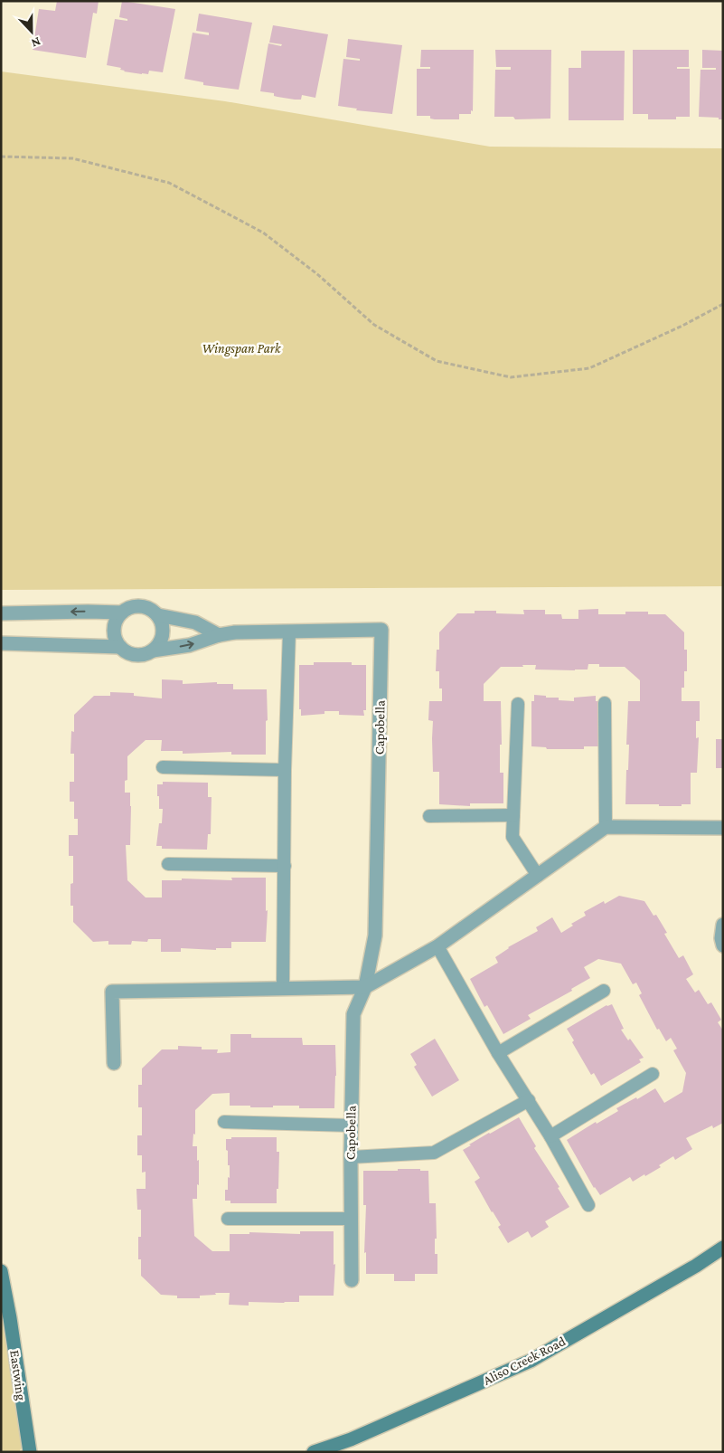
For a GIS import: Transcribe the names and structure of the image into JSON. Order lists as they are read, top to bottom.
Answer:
{
  "streets": {
    "main road": ["Aliso Creek Road", "Eastwing"],
    "street": ["Capobella"]
  },
  "parks": ["Wingspan Park"],
  "north": "bottom"
}
